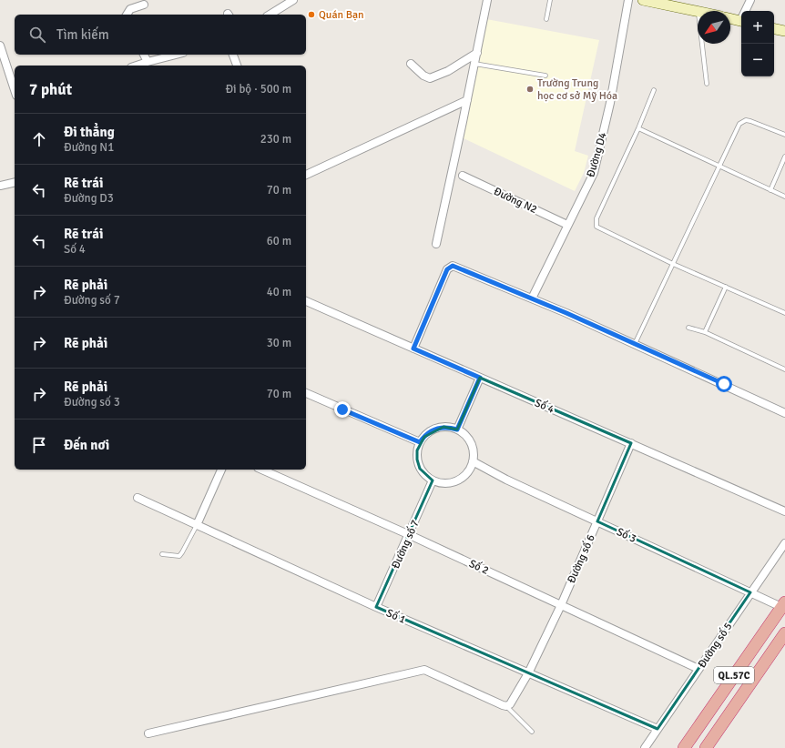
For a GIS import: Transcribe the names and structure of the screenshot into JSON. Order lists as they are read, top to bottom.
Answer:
{
  "streets": {
    "highway": ["QL.57C"],
    "street": [
      "Đường D4",
      "Đường N2",
      "Số 4",
      "Số 3",
      "Đường số 7",
      "Đường số 6",
      "Số 2",
      "Số 1",
      "Đường số 5"
    ]
  },
  "crossings": [
    ["Đường D4", "Đường N2"],
    ["Số 4", "Đường số 6"],
    ["Số 3", "Đường số 7"],
    ["Số 3", "Đường số 6"],
    ["Số 3", "Đường số 5"],
    ["Số 3", "QL.57C"],
    ["Đường số 7", "Số 2"],
    ["Đường số 7", "Số 1"],
    ["Đường số 6", "Số 2"],
    ["Đường số 6", "Số 1"],
    ["Số 2", "Đường số 5"],
    ["Số 1", "Đường số 5"]
  ],
  "places": ["Quán Bạn", "Trường Trung học cơ sở Mỹ Hóa"],
  "north": "bottom left",
  "page": {
    "map_buttons": ["+", "−"],
    "search": "Tìm kiếm",
    "heading": ["7 phút", "Đi bộ · 500 m"],
    "list": [
      ["Đi thẳng", "Đường N1", "230 m"],
      ["Rẽ trái", "Đường D3", "70 m"],
      ["Rẽ trái", "Số 4", "60 m"],
      ["Rẽ phải", "Đường số 7", "40 m"],
      ["Rẽ phải", "30 m"],
      ["Rẽ phải", "Đường số 3", "70 m"],
      "Đến nơi"
    ]
  }
}
